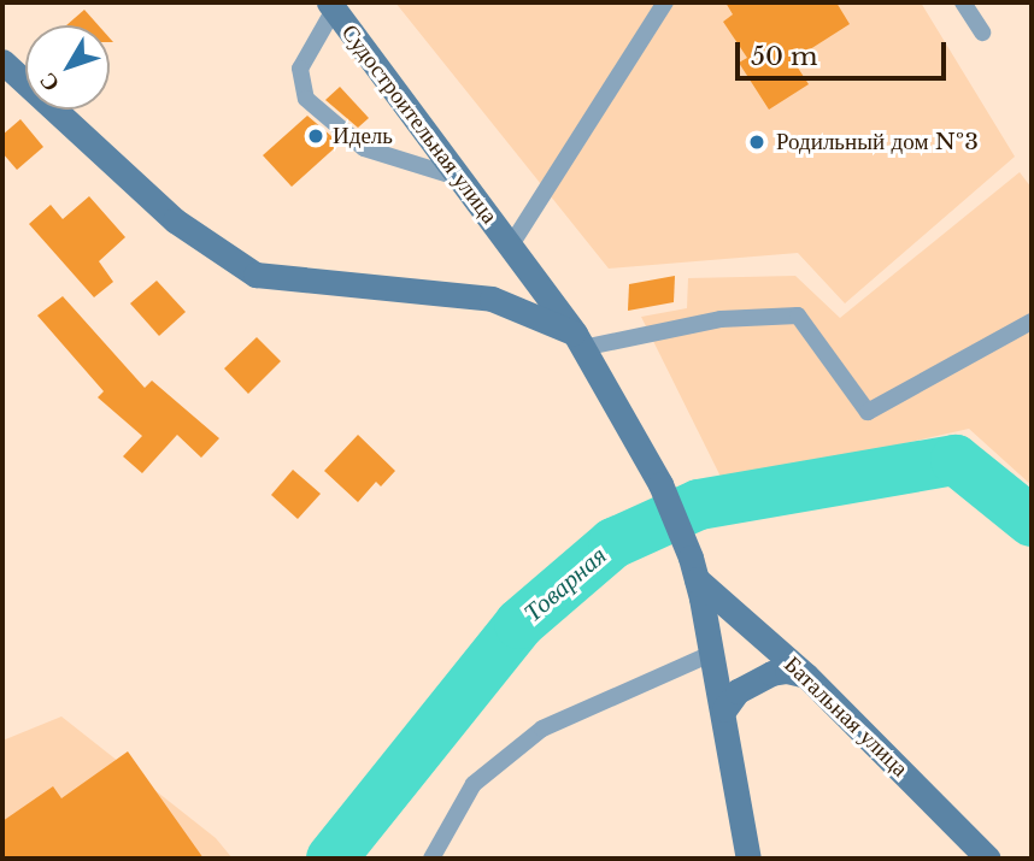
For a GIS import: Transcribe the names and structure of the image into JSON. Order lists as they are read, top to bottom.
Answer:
{
  "streets": {
    "main road": ["Судостроительная улица", "Батальная улица"]
  },
  "crossings": [
    ["Судостроительная улица", "Батальная улица"]
  ],
  "water": ["Товарная"],
  "places": ["Идель", "Родильный дом №3"],
  "scale_bar": "50 m",
  "north": "bottom left"
}
